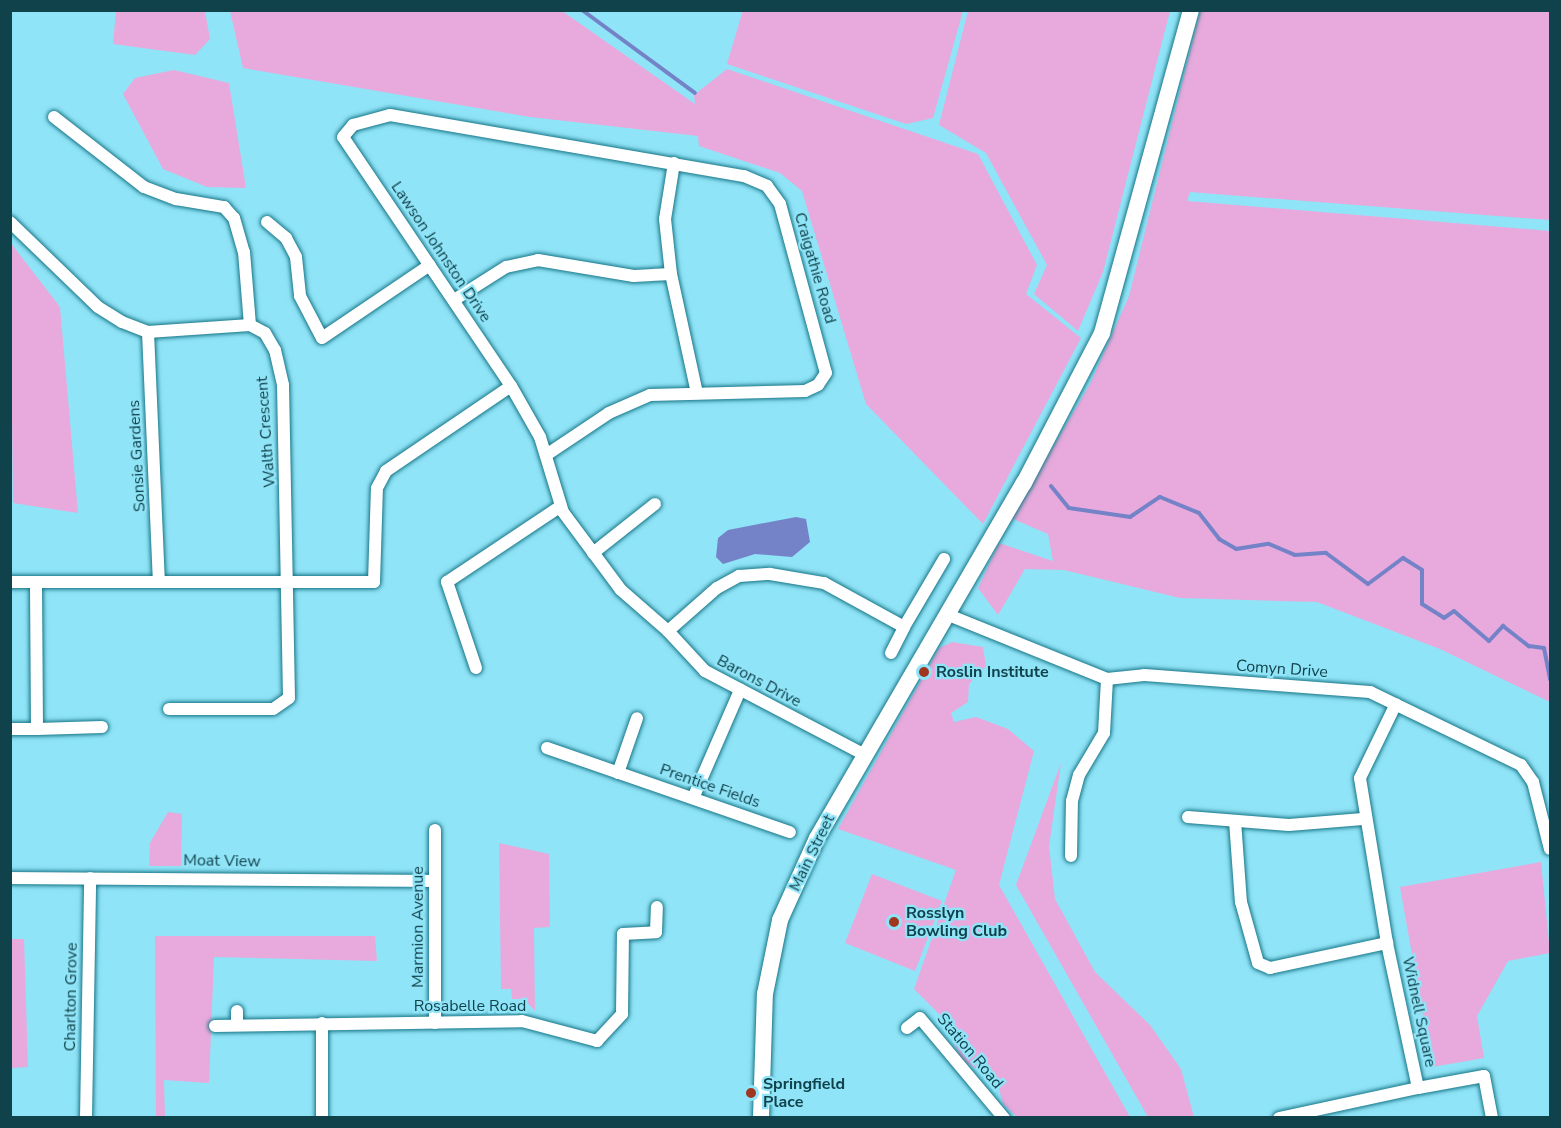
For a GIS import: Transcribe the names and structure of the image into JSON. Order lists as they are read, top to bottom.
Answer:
{
  "streets": {
    "main road": ["Main Street"],
    "street": [
      "Lawson Johnston Drive",
      "Craigathie Road",
      "Walth Crescent",
      "Sonsie Gardens",
      "Comyn Drive",
      "Barons Drive",
      "Prentice Fields",
      "Moat View",
      "Marmion Avenue",
      "Charlton Grove",
      "Rosabelle Road",
      "Widnell Square",
      "Station Road"
    ]
  },
  "crossings": [
    ["Lawson Johnston Drive", "Craigathie Road"],
    ["Lawson Johnston Drive", "Barons Drive"],
    ["Comyn Drive", "Main Street"],
    ["Comyn Drive", "Widnell Square"],
    ["Barons Drive", "Main Street"],
    ["Moat View", "Marmion Avenue"],
    ["Moat View", "Charlton Grove"],
    ["Marmion Avenue", "Rosabelle Road"]
  ],
  "places": ["Roslin Institute", "Rosslyn Bowling Club", "Springfield Place"]
}
